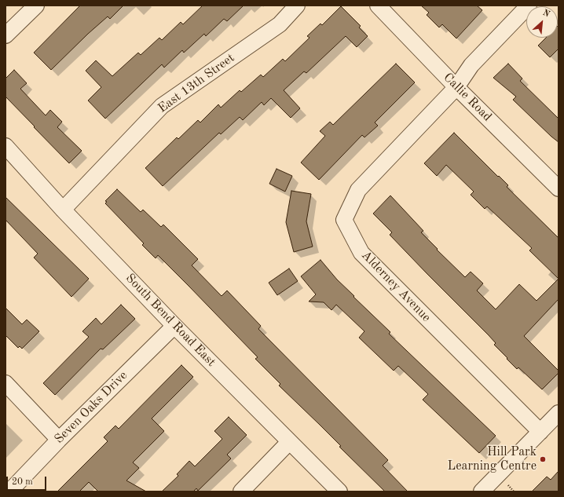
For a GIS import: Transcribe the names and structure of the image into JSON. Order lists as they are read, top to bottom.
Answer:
{
  "streets": {
    "street": [
      "East 13th Street",
      "Callie Road",
      "Alderney Avenue",
      "South Bend Road East",
      "Seven Oaks Drive"
    ]
  },
  "crossings": [
    ["East 13th Street", "South Bend Road East"],
    ["Callie Road", "Alderney Avenue"],
    ["South Bend Road East", "Seven Oaks Drive"]
  ],
  "places": ["Hill Park Learning Centre"],
  "scale_bar": "20 m",
  "north": "top right"
}
